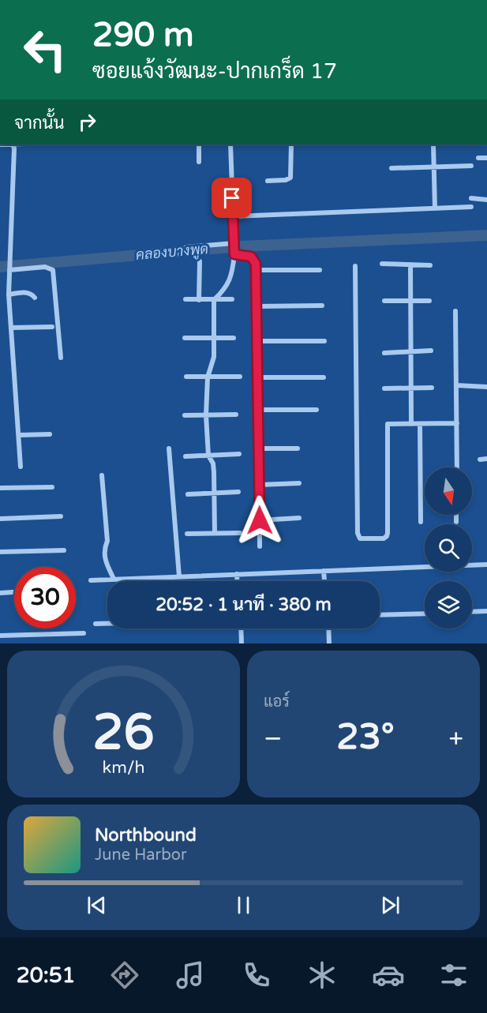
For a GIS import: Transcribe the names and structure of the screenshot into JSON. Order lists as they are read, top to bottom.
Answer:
{
  "water": ["คลองบางพูด"],
  "north": "bottom",
  "page": {
    "turn": ["290 m", "ซอยแจ้งวัฒนะ-ปากเกร็ด 17"],
    "then": "จากนั้น",
    "limit": "30",
    "trip": "20:52 · 1 นาที · 380 m",
    "tile": "แอร์",
    "heat": ["−", "23°", "+"],
    "song": ["Northbound", "June Harbor"],
    "tabs": "20:51",
    "gauge": ["26", "km/h"]
  }
}
